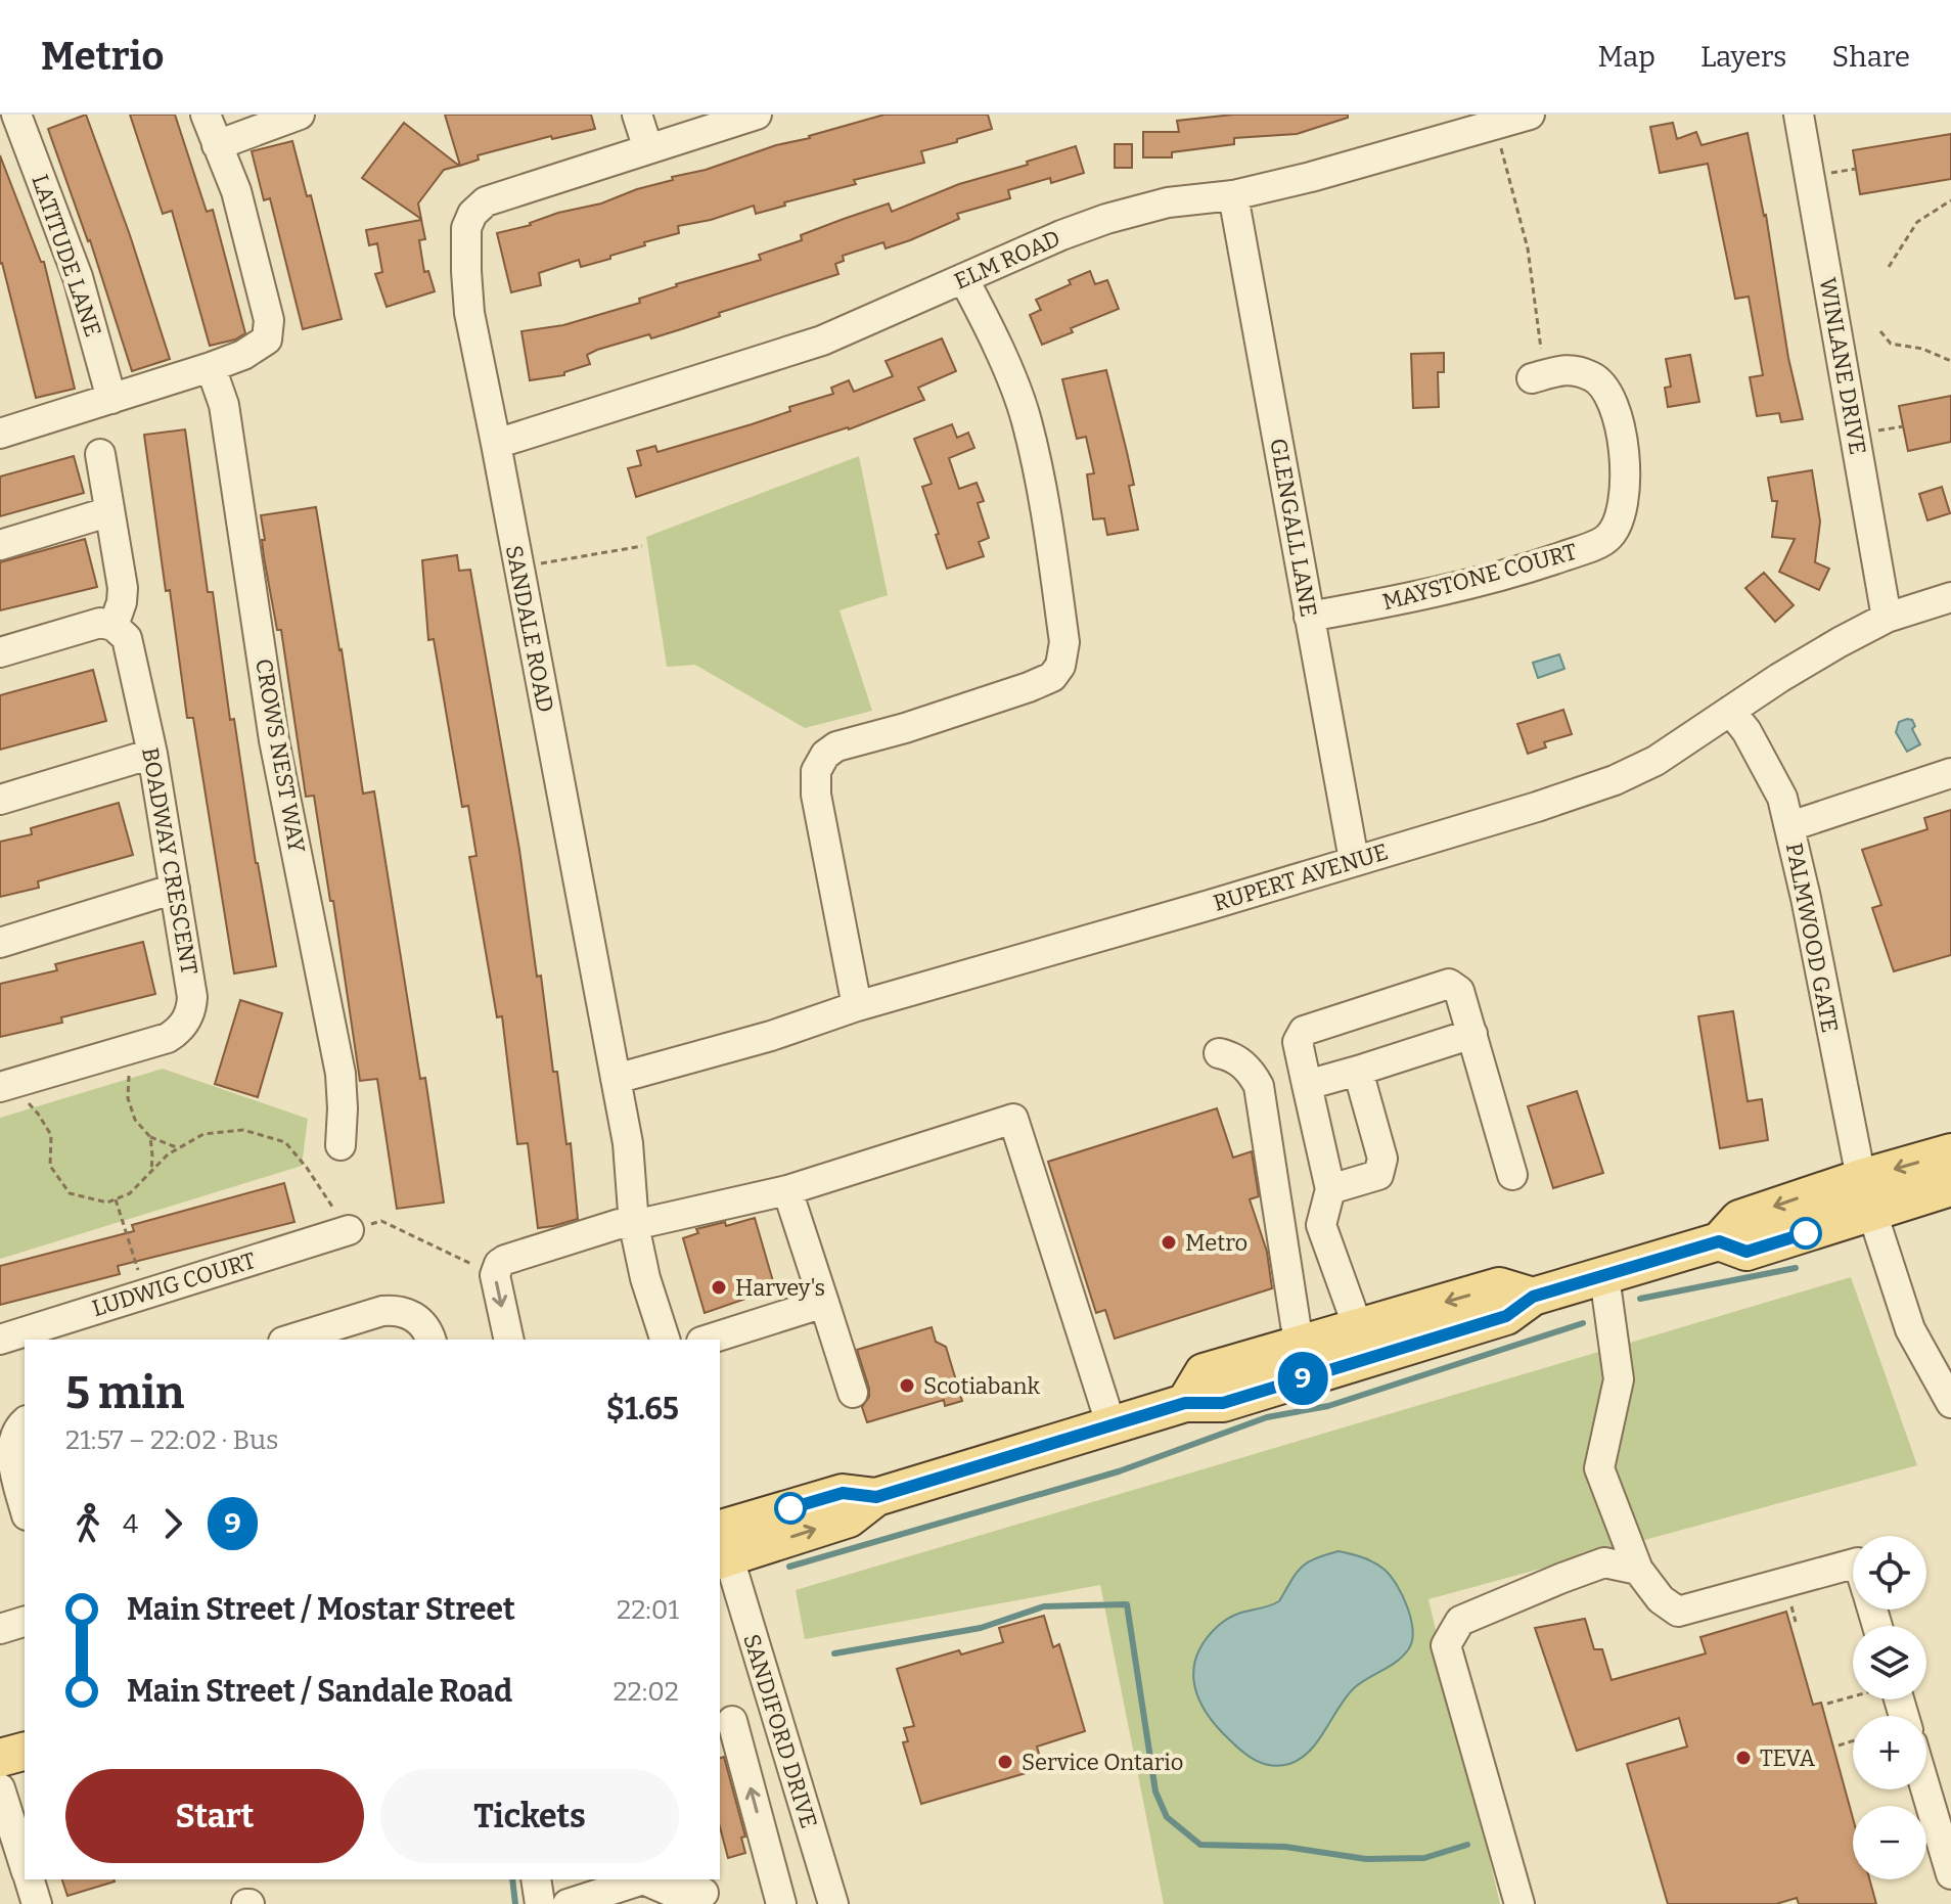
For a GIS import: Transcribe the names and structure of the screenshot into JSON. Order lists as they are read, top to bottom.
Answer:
{
  "streets": {
    "street": [
      "LATITUDE LANE",
      "ELM ROAD",
      "WINLANE DRIVE",
      "GLENGALL LANE",
      "MAYSTONE COURT",
      "SANDALE ROAD",
      "CROWS NEST WAY",
      "BOADWAY CRESCENT",
      "RUPERT AVENUE",
      "PALMWOOD GATE",
      "LUDWIG COURT",
      "SANDIFORD DRIVE"
    ]
  },
  "crossings": [
    ["ELM ROAD", "GLENGALL LANE"],
    ["ELM ROAD", "SANDALE ROAD"],
    ["WINLANE DRIVE", "RUPERT AVENUE"],
    ["GLENGALL LANE", "MAYSTONE COURT"],
    ["GLENGALL LANE", "RUPERT AVENUE"],
    ["SANDALE ROAD", "RUPERT AVENUE"],
    ["RUPERT AVENUE", "PALMWOOD GATE"]
  ],
  "places": [
    "Metro",
    "Harvey's",
    "Scotiabank",
    "TEVA",
    "Service Ontario"
  ],
  "lines": ["bus line 9"],
  "page": {
    "header": "Metrio",
    "nav": ["Map", "Layers", "Share"],
    "on_map": "9",
    "heading": ["5 min", "21:57 – 22:02 · Bus", "$1.65"],
    "legs": ["4", "9"],
    "map_buttons": ["+", "−"],
    "list": [
      {
        "name": "Main Street / Mostar Street",
        "value": "22:01"
      },
      {
        "name": "Main Street / Sandale Road",
        "value": "22:02"
      }
    ],
    "buttons": ["Start", "Tickets"]
  }
}
